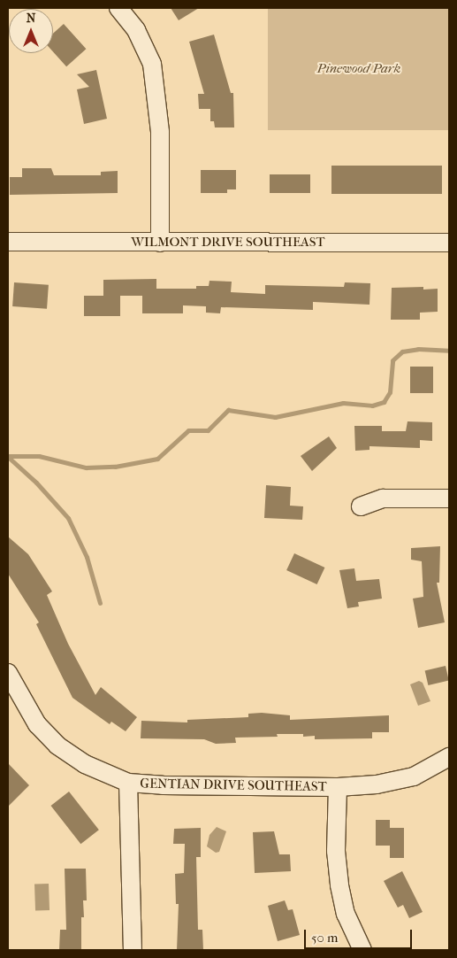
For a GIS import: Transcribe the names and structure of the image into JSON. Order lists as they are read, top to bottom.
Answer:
{
  "streets": {
    "street": ["WILMONT DRIVE SOUTHEAST", "GENTIAN DRIVE SOUTHEAST"]
  },
  "parks": ["Pinewood Park"],
  "scale_bar": "50 m",
  "north": "top"
}
